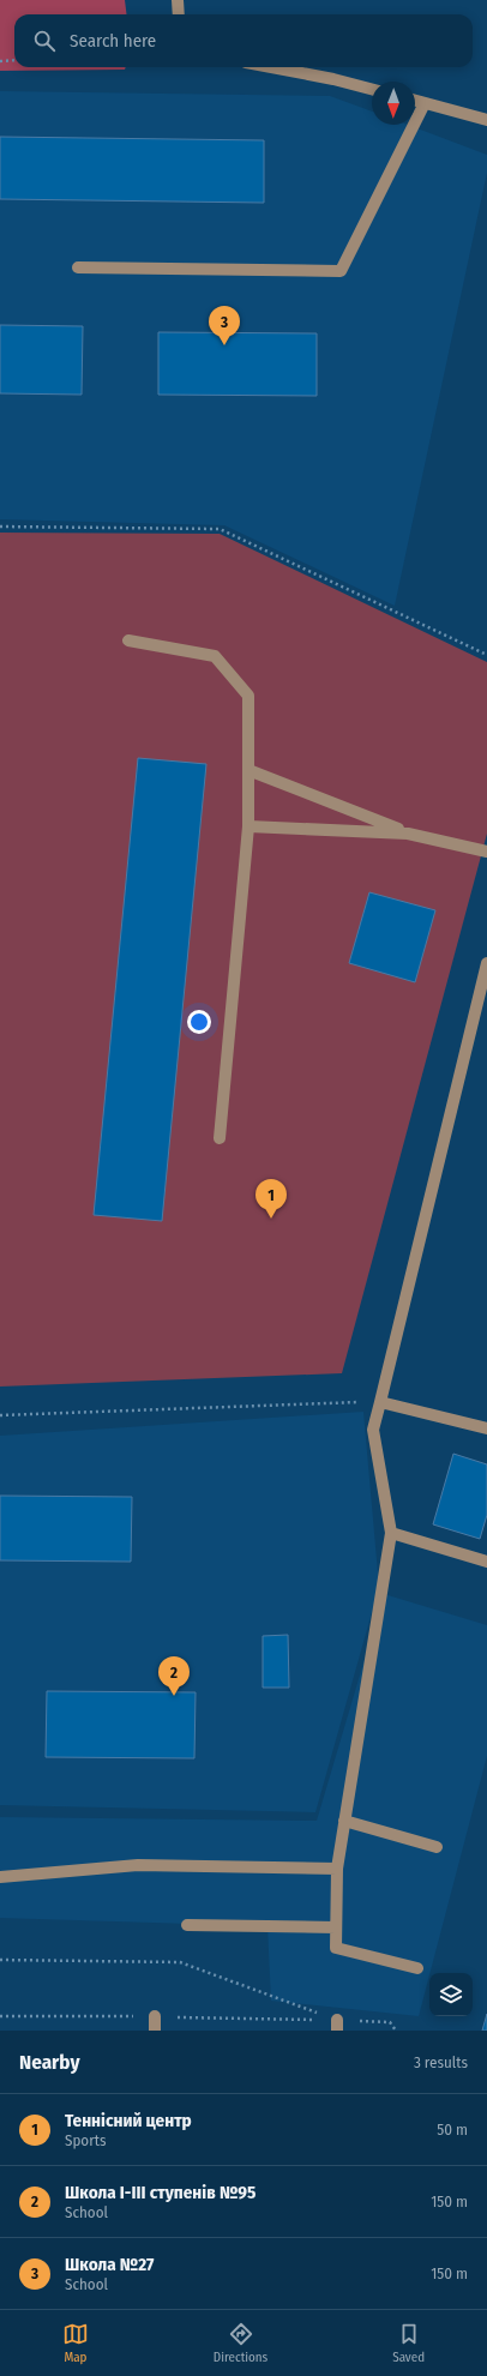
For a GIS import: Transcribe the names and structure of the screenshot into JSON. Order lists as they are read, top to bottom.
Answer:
{
  "north": "bottom",
  "page": {
    "search": "Search here",
    "pins": ["3", "1", "2"],
    "heading": ["Nearby", "3 results"],
    "list": [
      {
        "mark": "1",
        "name": "Теннісний центр",
        "note": "Sports",
        "value": "50 m"
      },
      {
        "mark": "2",
        "name": "Школа І-ІІІ ступенів №95",
        "note": "School",
        "value": "150 m"
      },
      {
        "mark": "3",
        "name": "Школа №27",
        "note": "School",
        "value": "150 m"
      }
    ],
    "nav": ["Map", "Directions", "Saved"]
  }
}
